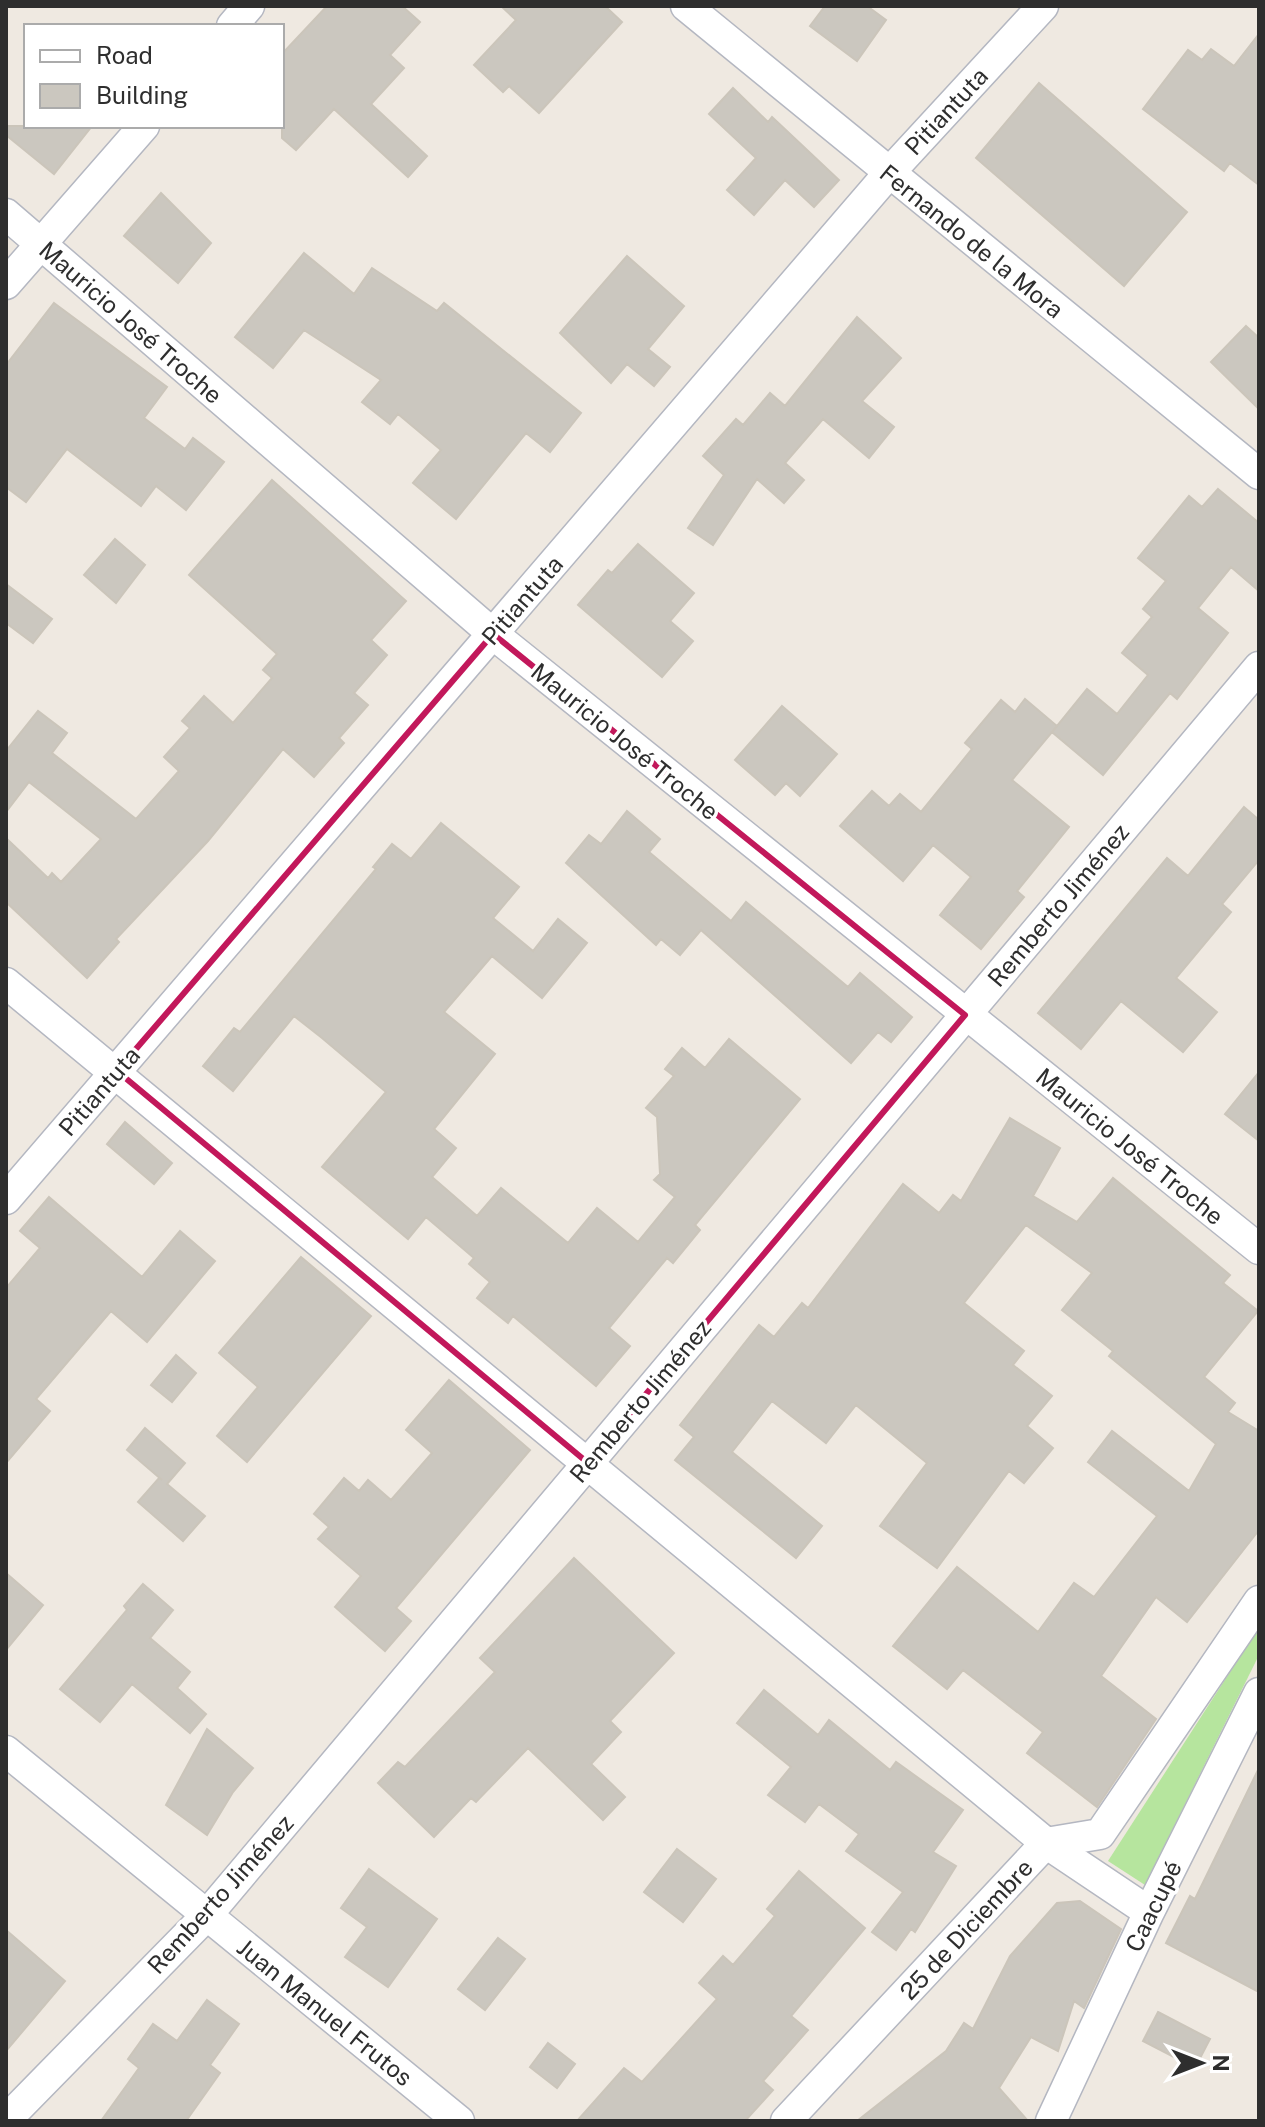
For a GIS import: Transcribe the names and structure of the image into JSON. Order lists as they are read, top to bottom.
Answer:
{
  "streets": {
    "street": [
      "Pitiantuta",
      "Fernando de la Mora",
      "Mauricio José Troche",
      "Remberto Jiménez",
      "Caacupé",
      "25 de Diciembre",
      "Juan Manuel Frutos"
    ]
  },
  "crossings": [
    ["Pitiantuta", "Fernando de la Mora"],
    ["Pitiantuta", "Mauricio José Troche"],
    ["Mauricio José Troche", "Remberto Jiménez"],
    ["Remberto Jiménez", "Juan Manuel Frutos"]
  ],
  "legend": ["Road", "Building"],
  "north": "right"
}
